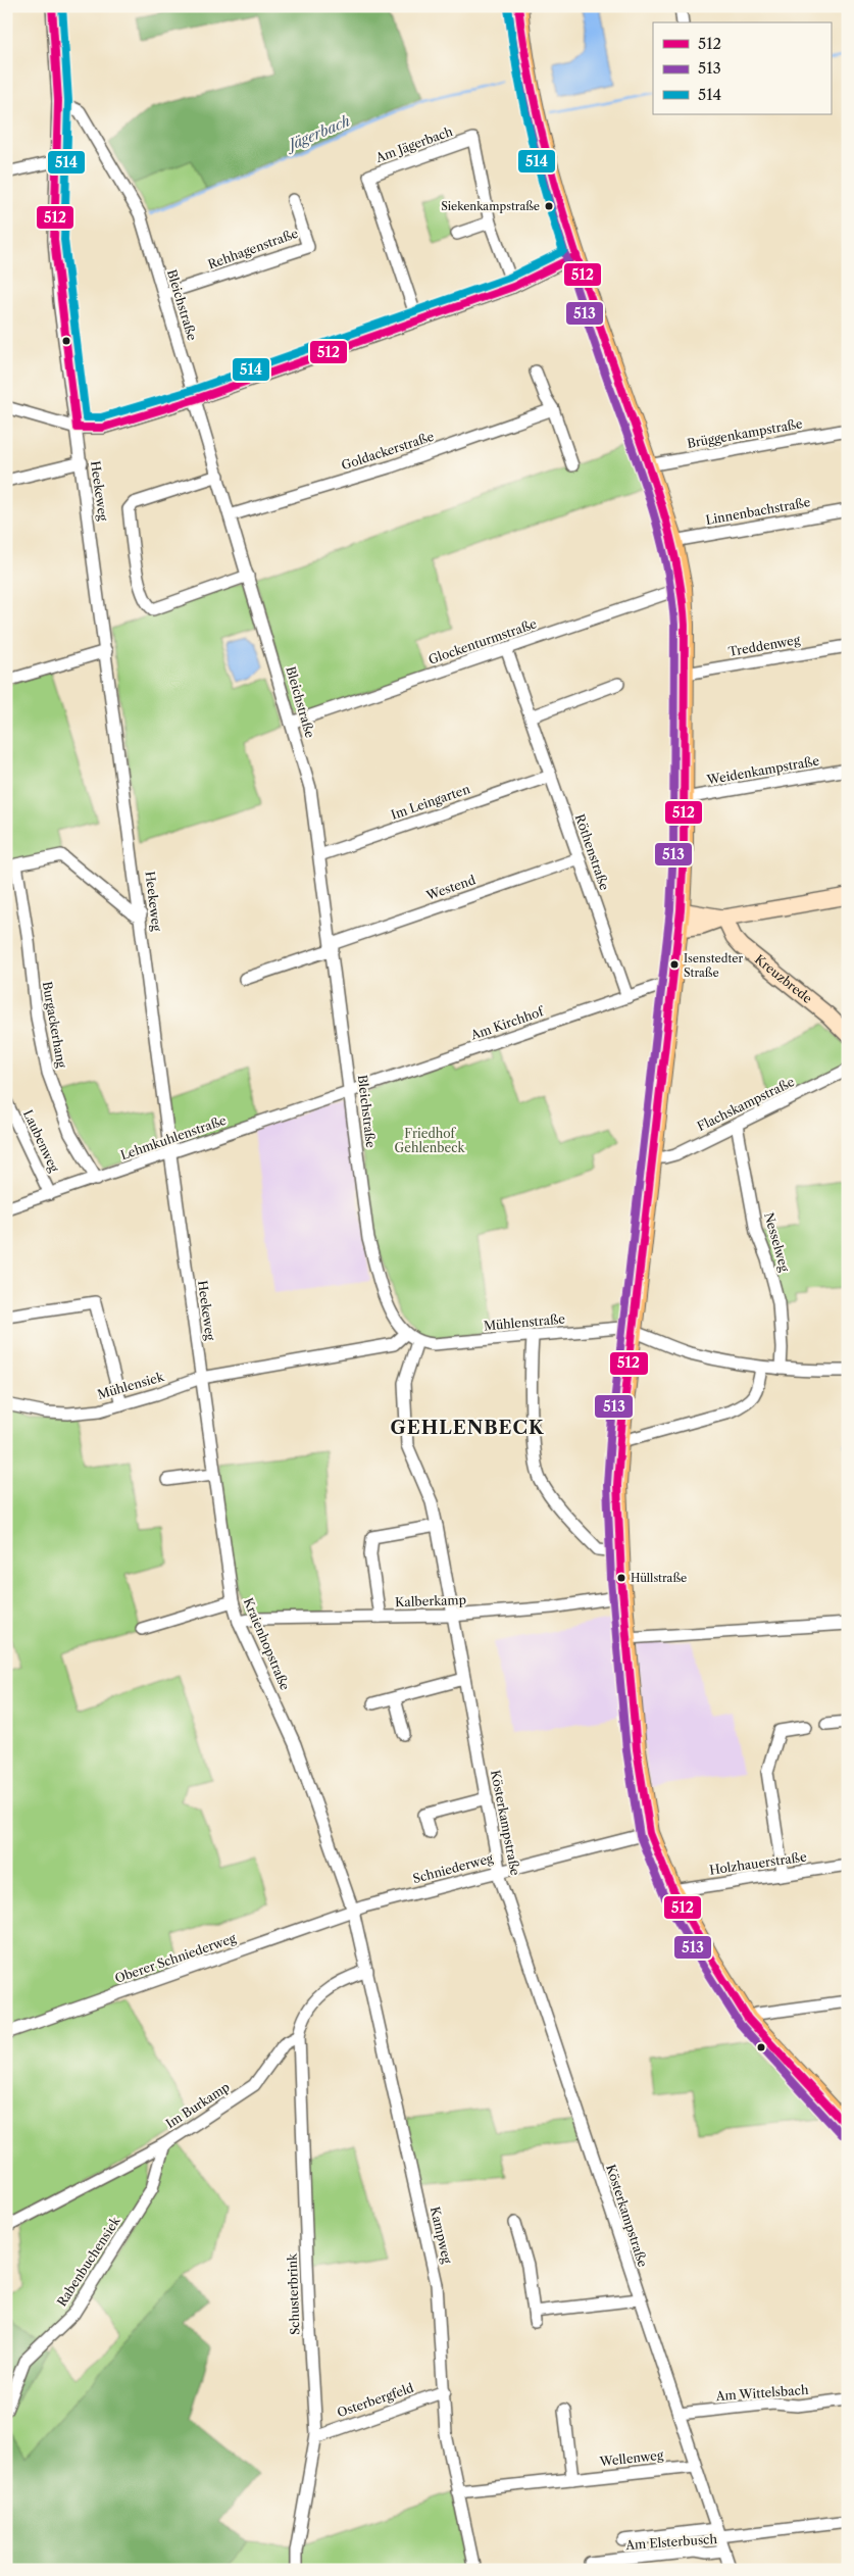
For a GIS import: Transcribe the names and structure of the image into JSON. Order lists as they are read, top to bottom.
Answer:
{
  "streets": {
    "main road": ["Kreuzbrede"],
    "street": [
      "Am Jägerbach",
      "Rehhagenstraße",
      "Bleichstraße",
      "Brüggenkampstraße",
      "Goldackerstraße",
      "Heekeweg",
      "Linnenbachstraße",
      "Glockenturmstraße",
      "Treddenweg",
      "Weidenkampstraße",
      "Im Leingarten",
      "Röthenstraße",
      "Westend",
      "Am Kirchhof",
      "Burgackerhang",
      "Flachskampstraße",
      "Lehmkuhlenstraße",
      "Laubenweg",
      "Nesselweg",
      "Mühlenstraße",
      "Mühlensiek",
      "Kalberkamp",
      "Kraienhopstraße",
      "Kösterkampstraße",
      "Holzhauerstraße",
      "Schniederweg",
      "Oberer Schniederweg",
      "Im Burkamp",
      "Kampweg",
      "Rabenbuchensiek",
      "Schusterbrink",
      "Am Wittelsbach",
      "Osterbergfeld",
      "Wellenweg",
      "Am Elsterbusch"
    ]
  },
  "crossings": [
    ["Rehhagenstraße", "Bleichstraße"],
    ["Bleichstraße", "Goldackerstraße"],
    ["Bleichstraße", "Heekeweg"],
    ["Bleichstraße", "Glockenturmstraße"],
    ["Bleichstraße", "Im Leingarten"],
    ["Bleichstraße", "Westend"],
    ["Bleichstraße", "Am Kirchhof"],
    ["Bleichstraße", "Lehmkuhlenstraße"],
    ["Bleichstraße", "Mühlenstraße"],
    ["Bleichstraße", "Kösterkampstraße"],
    ["Heekeweg", "Burgackerhang"],
    ["Heekeweg", "Lehmkuhlenstraße"],
    ["Heekeweg", "Mühlensiek"],
    ["Heekeweg", "Kraienhopstraße"],
    ["Glockenturmstraße", "Röthenstraße"],
    ["Im Leingarten", "Röthenstraße"],
    ["Röthenstraße", "Westend"],
    ["Röthenstraße", "Am Kirchhof"],
    ["Am Kirchhof", "Lehmkuhlenstraße"],
    ["Burgackerhang", "Lehmkuhlenstraße"],
    ["Flachskampstraße", "Nesselweg"],
    ["Lehmkuhlenstraße", "Laubenweg"],
    ["Nesselweg", "Mühlenstraße"],
    ["Mühlenstraße", "Kösterkampstraße"],
    ["Mühlensiek", "Kraienhopstraße"],
    ["Kalberkamp", "Kraienhopstraße"],
    ["Kalberkamp", "Kösterkampstraße"],
    ["Kraienhopstraße", "Schniederweg"],
    ["Kraienhopstraße", "Oberer Schniederweg"],
    ["Kraienhopstraße", "Kampweg"],
    ["Kösterkampstraße", "Schniederweg"],
    ["Kösterkampstraße", "Am Wittelsbach"],
    ["Kösterkampstraße", "Wellenweg"],
    ["Kösterkampstraße", "Am Elsterbusch"],
    ["Schniederweg", "Oberer Schniederweg"],
    ["Schniederweg", "Kampweg"],
    ["Oberer Schniederweg", "Kampweg"],
    ["Im Burkamp", "Rabenbuchensiek"],
    ["Im Burkamp", "Schusterbrink"],
    ["Kampweg", "Osterbergfeld"],
    ["Kampweg", "Wellenweg"],
    ["Schusterbrink", "Osterbergfeld"]
  ],
  "districts": ["GEHLENBECK"],
  "water": ["Jägerbach"],
  "parks": ["Friedhof Gehlenbeck"],
  "places": ["Siekenkampstraße", "Isenstedter Straße", "Hüllstraße"],
  "lines": ["transit line 512", "transit line 514", "transit line 513"],
  "legend": ["512", "513", "514"]
}
